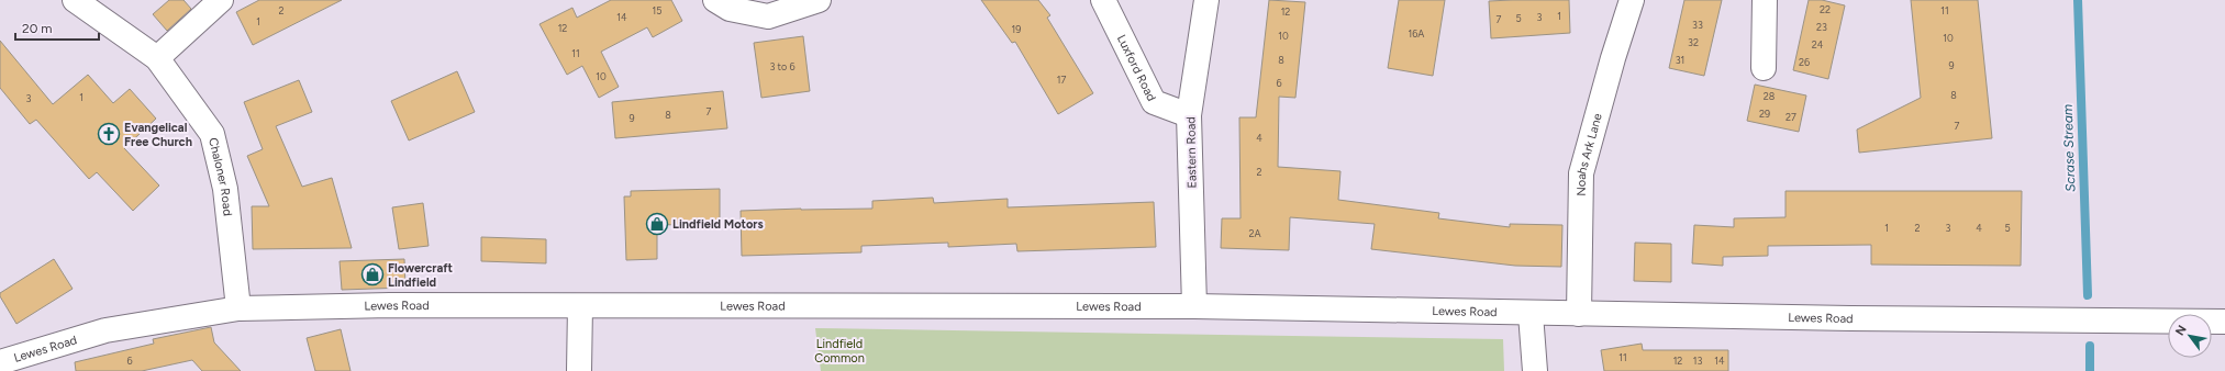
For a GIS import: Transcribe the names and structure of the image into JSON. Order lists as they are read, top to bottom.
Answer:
{
  "streets": {
    "main road": [
      "Luxford Road",
      "Eastern Road",
      "Noahs Ark Lane",
      "Chaloner Road",
      "Lewes Road"
    ]
  },
  "crossings": [
    ["Luxford Road", "Eastern Road"],
    ["Eastern Road", "Lewes Road"],
    ["Noahs Ark Lane", "Lewes Road"],
    ["Chaloner Road", "Lewes Road"]
  ],
  "water": ["Scrase Stream"],
  "parks": ["Lindfield Common"],
  "places": {
    "church": ["Evangelical Free Church"],
    "shop": ["Lindfield Motors", "Flowercraft Lindfield"]
  },
  "house_numbers": [
    "22",
    "2",
    "15",
    "11",
    "12",
    "1",
    "14",
    "3",
    "5",
    "7",
    "1",
    "33",
    "23",
    "12",
    "19",
    "16A",
    "10",
    "10",
    "32",
    "24",
    "11",
    "8",
    "31",
    "26",
    "9",
    "3 to 6",
    "10",
    "17",
    "6",
    "8",
    "28",
    "1",
    "3",
    "7",
    "29",
    "8",
    "27",
    "9",
    "7",
    "4",
    "2",
    "1",
    "2",
    "3",
    "4",
    "5",
    "2A",
    "11",
    "6",
    "12",
    "13",
    "14"
  ],
  "scale_bar": "20 m",
  "north": "top left"
}
